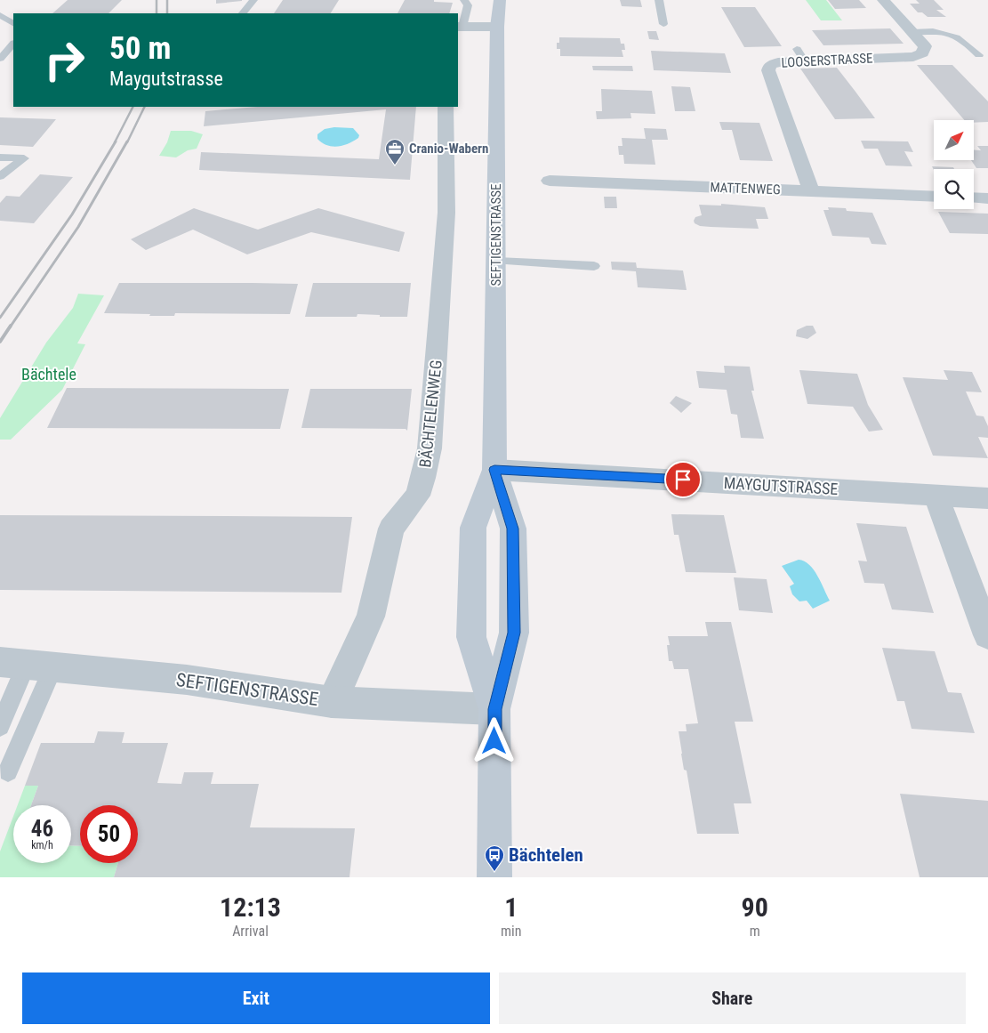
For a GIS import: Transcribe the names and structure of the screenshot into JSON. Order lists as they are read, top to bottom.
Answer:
{
  "streets": {
    "main road": ["SEFTIGENSTRASSE"],
    "street": [
      "LOOSERSTRASSE",
      "MATTENWEG",
      "BÄCHTELENWEG",
      "MAYGUTSTRASSE"
    ]
  },
  "crossings": [
    ["LOOSERSTRASSE", "MATTENWEG"],
    ["SEFTIGENSTRASSE", "BÄCHTELENWEG"],
    ["SEFTIGENSTRASSE", "MAYGUTSTRASSE"]
  ],
  "parks": ["Bächtele"],
  "places": {
    "office": ["Cranio-Wabern"],
    "bus stop": ["Bächtelen"]
  },
  "north": "top right",
  "page": {
    "turn": ["50 m", "Maygutstrasse"],
    "speed": "46 km/h",
    "limit": "50",
    "eta": [
      "12:13",
      "Arrival",
      "1",
      "min",
      "90",
      "m"
    ],
    "buttons": ["Exit", "Share"]
  }
}
